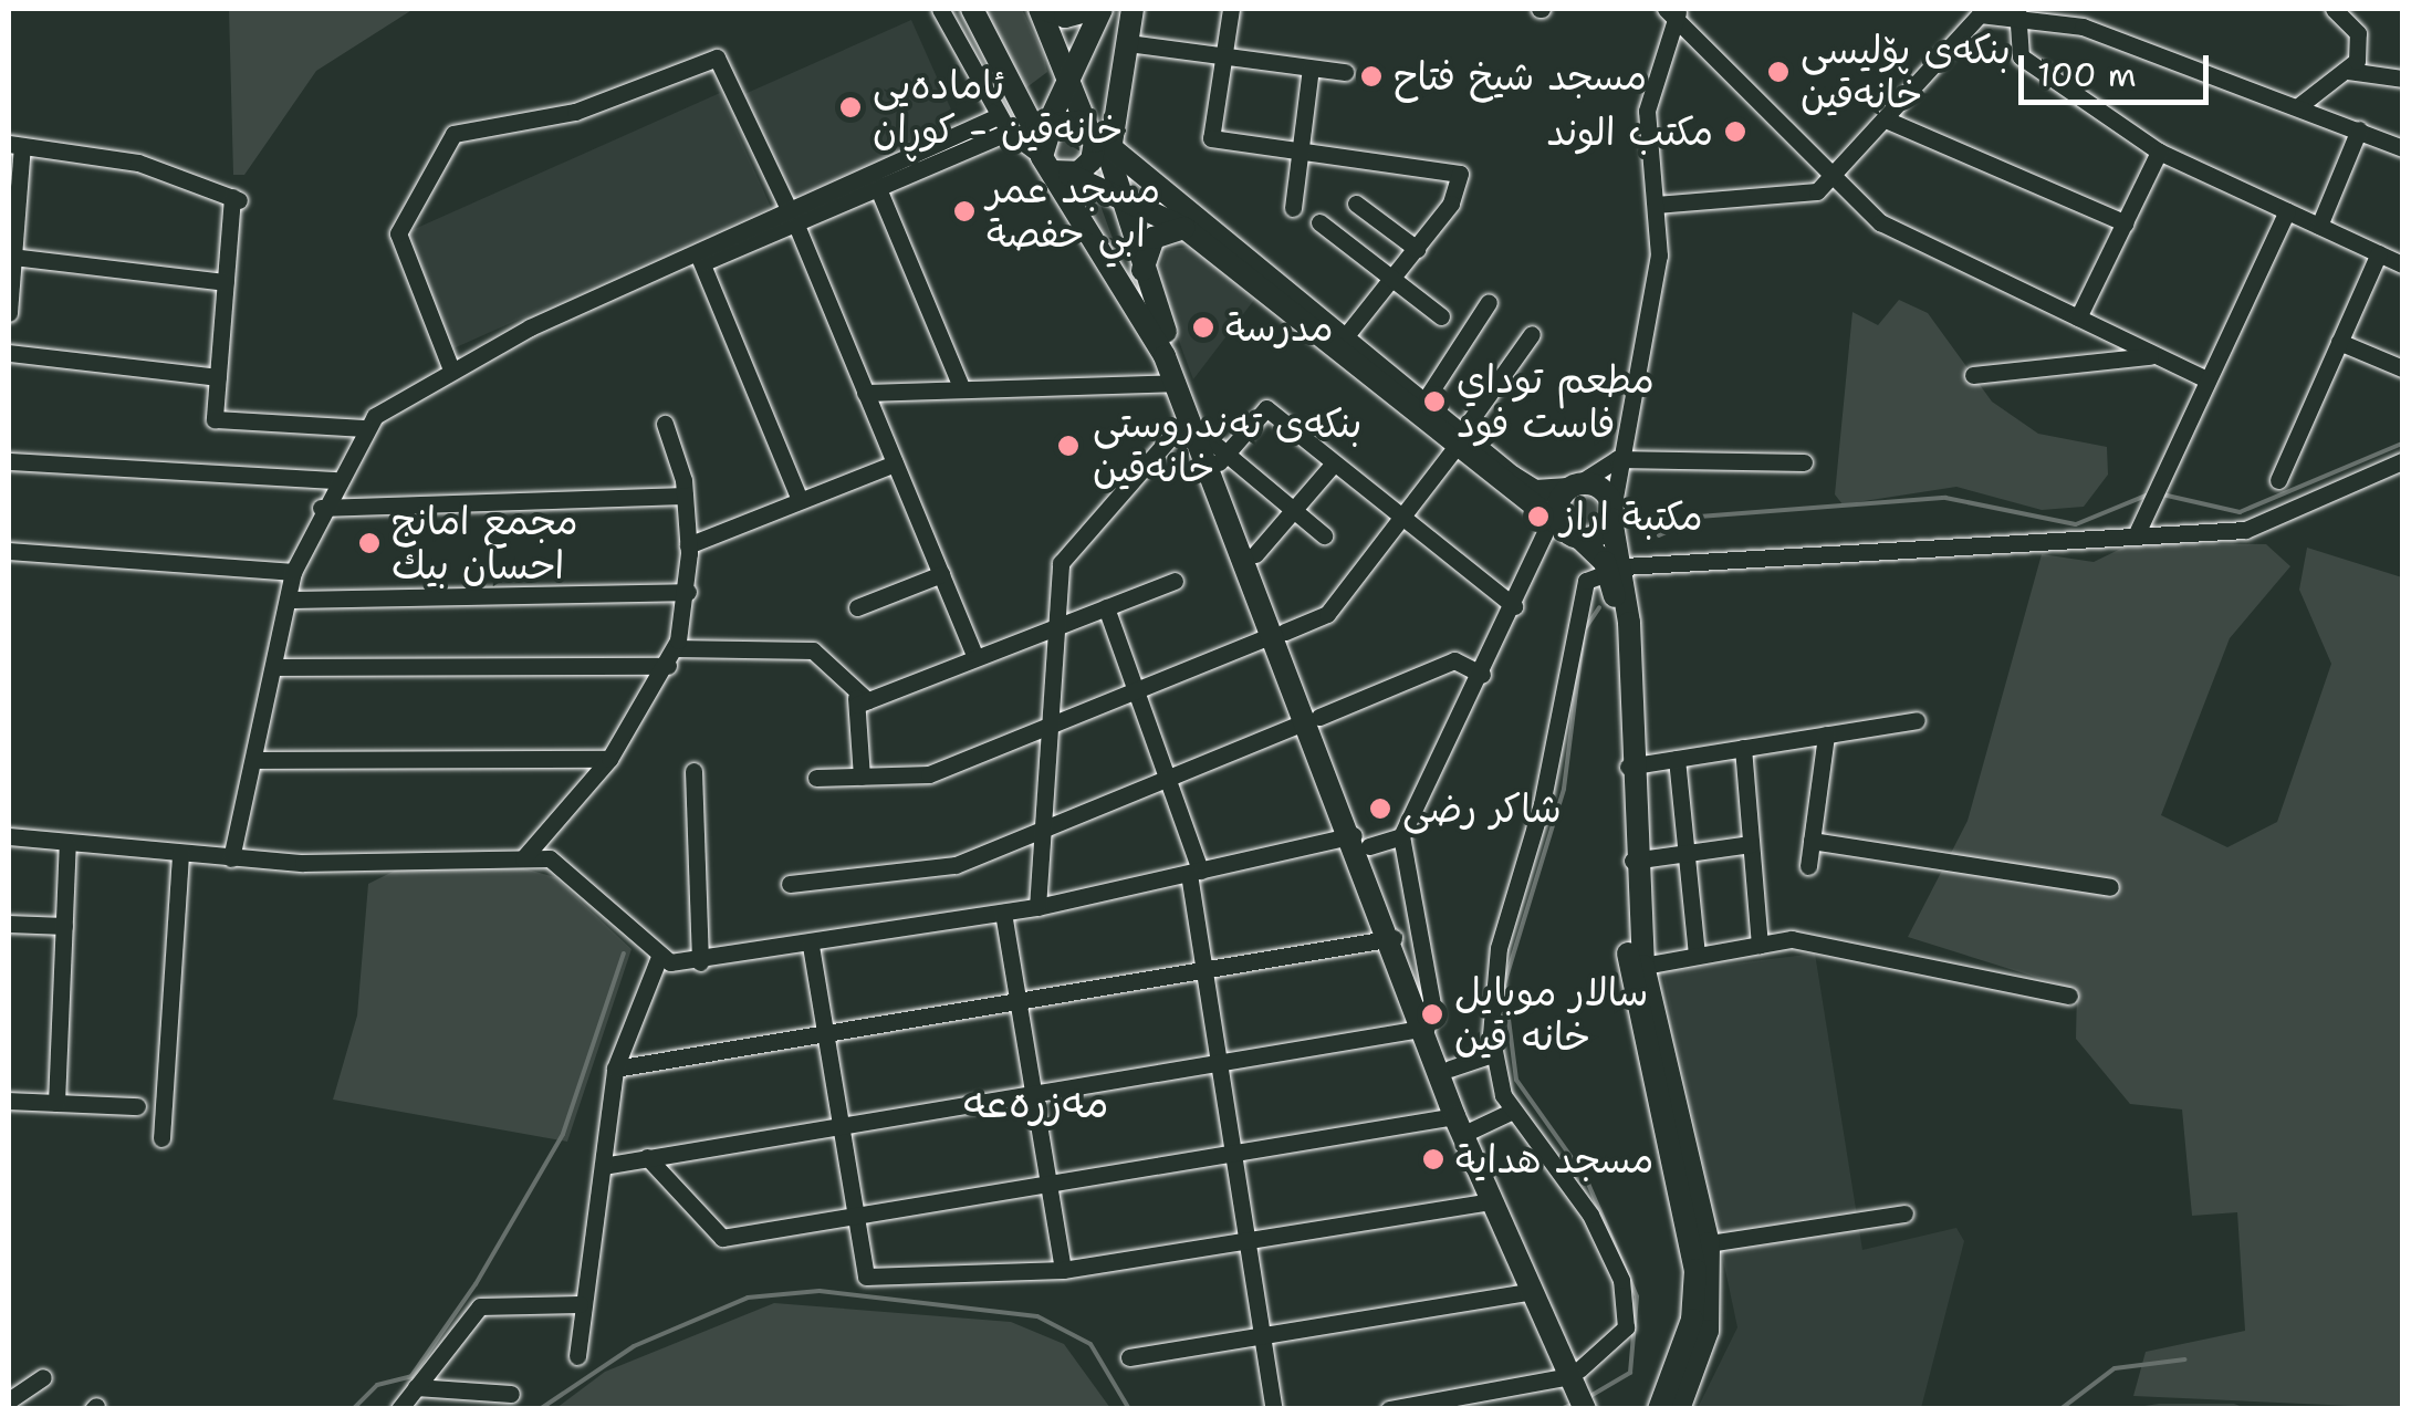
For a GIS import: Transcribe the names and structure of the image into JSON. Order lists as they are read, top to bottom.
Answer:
{
  "districts": ["مەزرەعە"],
  "places": [
    "بنکەی پۆلیسی خانەقین",
    "مسجد شيخ فتاح",
    "ئامادەیی خانەقین - کوڕان",
    "مكتب الوند",
    "مسجد عمر ابي حفصة",
    "مدرسة",
    "مطعم توداي فاست فود",
    "بنکەی تەندروستی خانەقین",
    "مكتبة اراز",
    "مجمع امانج احسان بيك",
    "شاكر رضى",
    "سالار موبايل خانه قين",
    "مسجد هداية"
  ],
  "scale_bar": "100 m"
}
